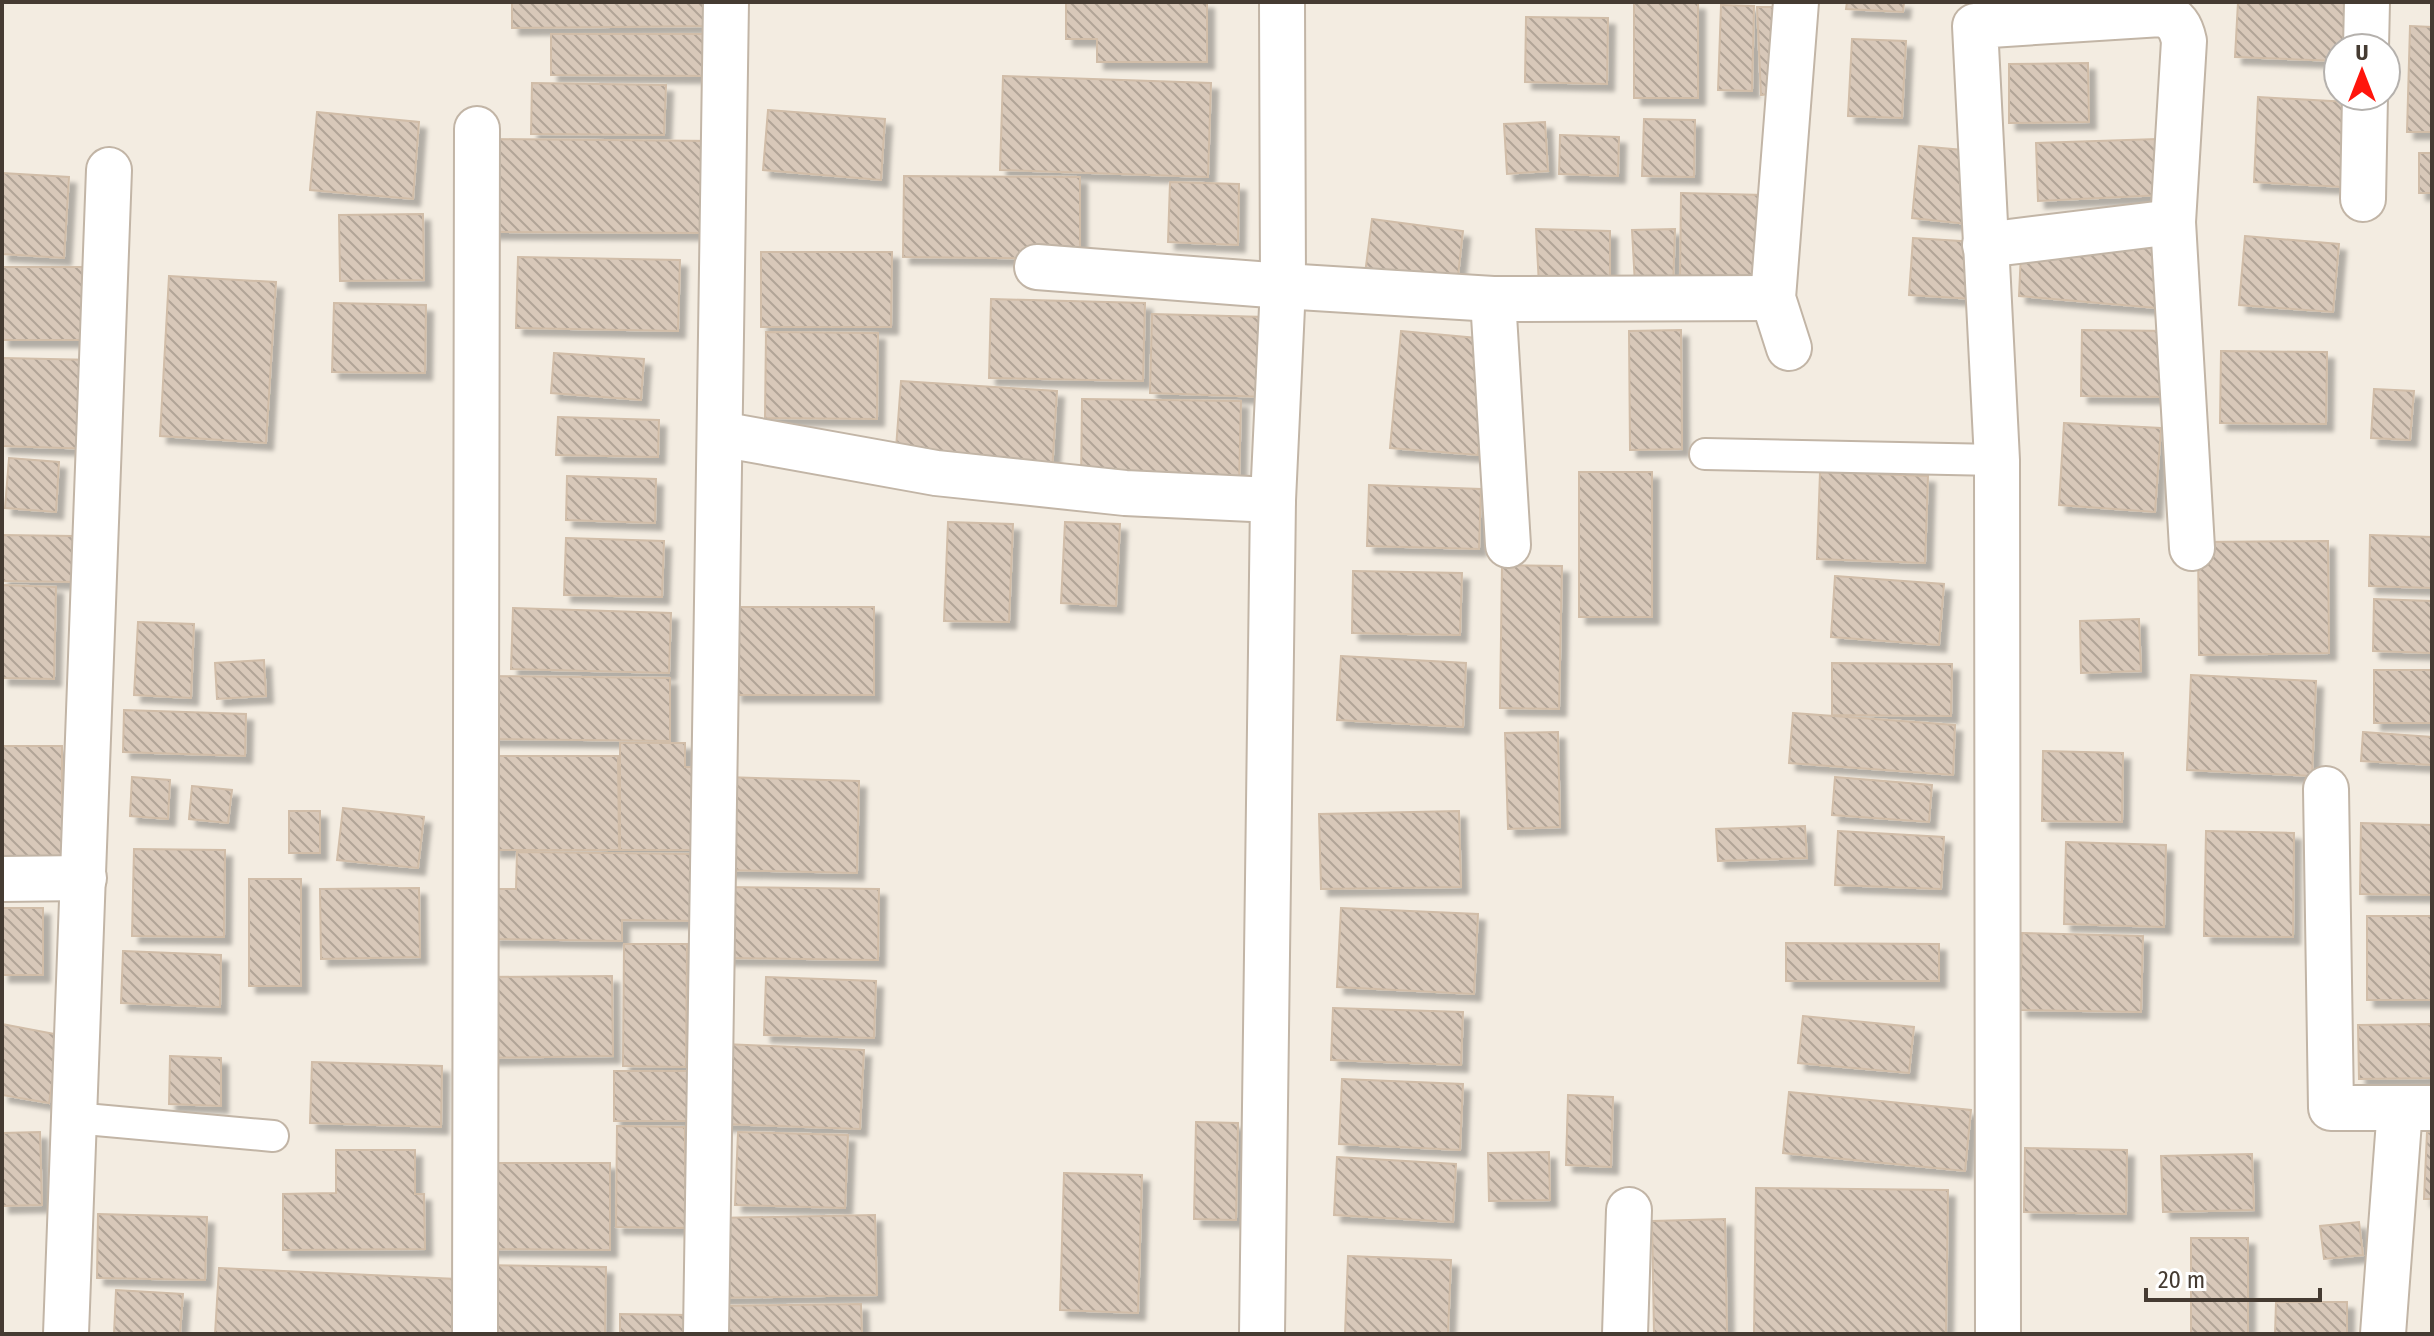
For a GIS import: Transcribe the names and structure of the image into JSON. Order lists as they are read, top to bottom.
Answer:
{
  "scale_bar": "20 m",
  "north": "top"
}
